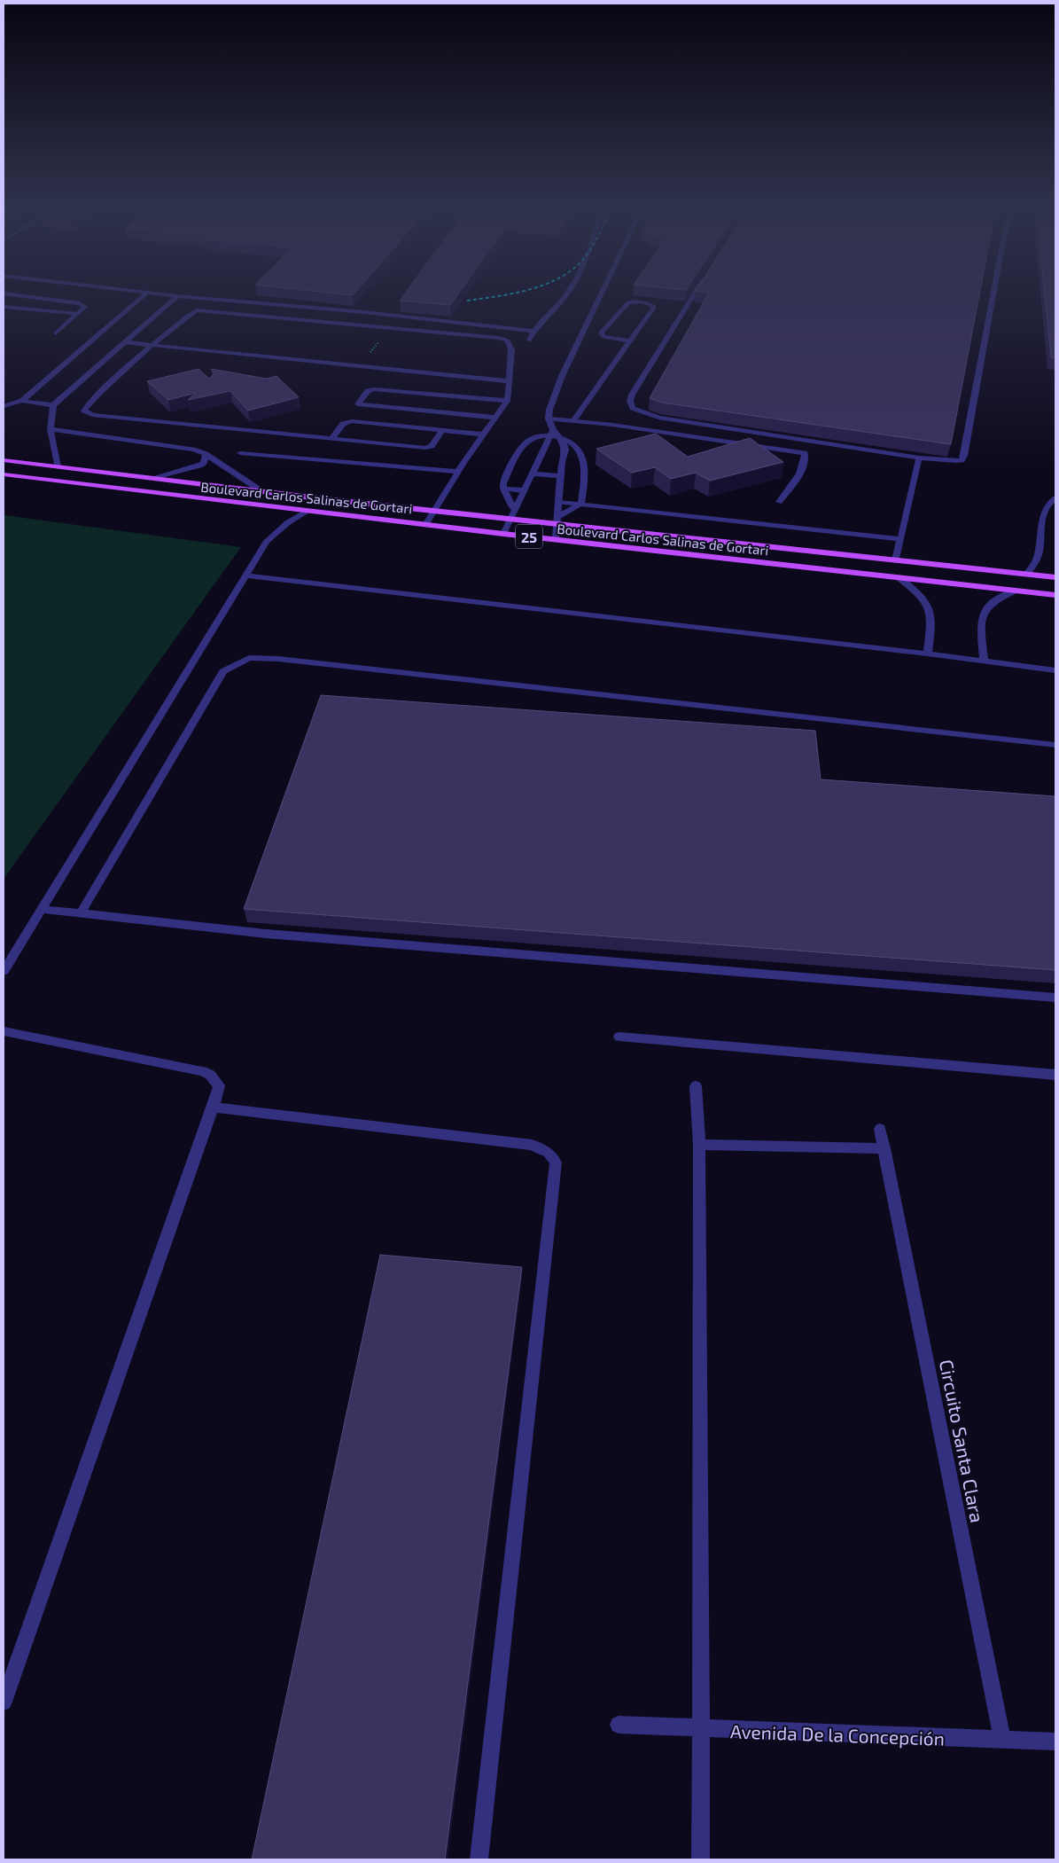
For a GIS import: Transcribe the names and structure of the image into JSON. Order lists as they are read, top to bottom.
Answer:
{
  "streets": {
    "main road": ["Boulevard Carlos Salinas de Gortari", "25"],
    "street": ["Circuito Santa Clara", "Avenida De la Concepción"]
  },
  "crossings": [
    ["Circuito Santa Clara", "Avenida De la Concepción"]
  ]
}
